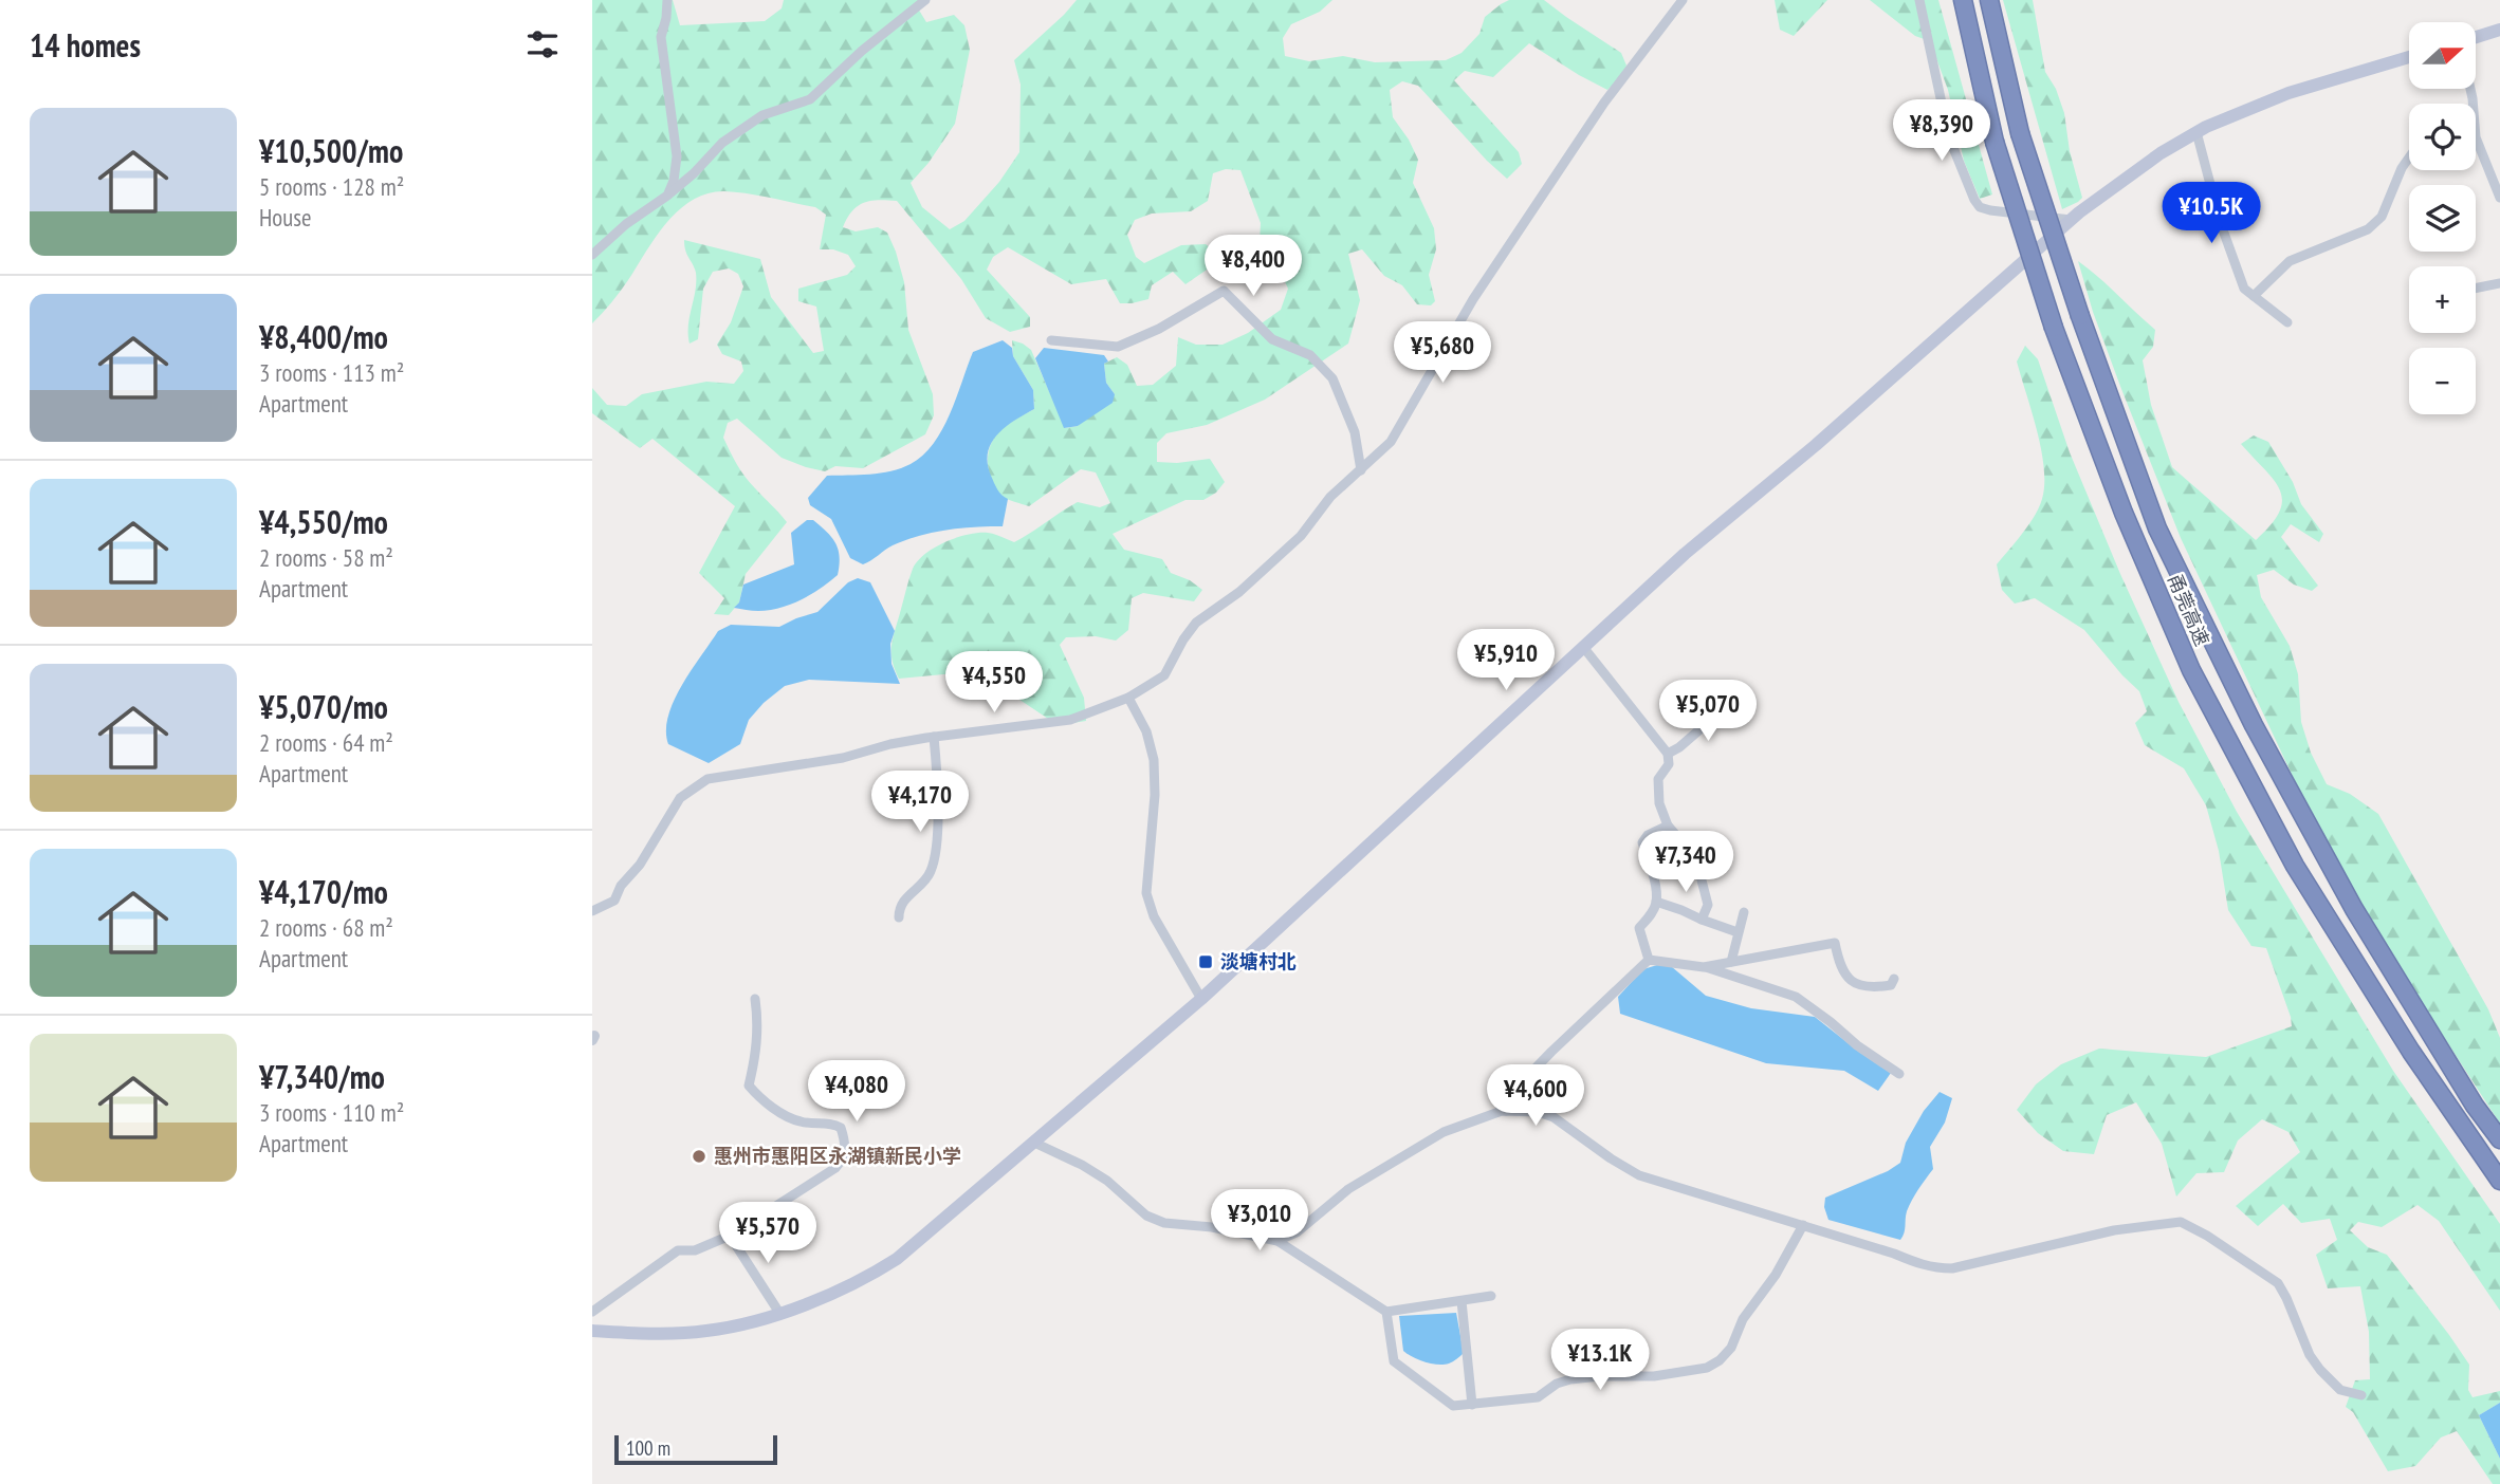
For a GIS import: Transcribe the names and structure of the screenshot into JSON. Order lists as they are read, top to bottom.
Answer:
{
  "streets": {
    "highway": ["甬莞高速"]
  },
  "places": {
    "transit": ["淡塘村北"],
    "other": ["惠州市惠阳区永湖镇新民小学"]
  },
  "scale_bar": "100 m",
  "north": "right",
  "page": {
    "heading": "14 homes",
    "map_buttons": ["+", "−"],
    "list": [
      {
        "name": "¥10,500/mo",
        "note": "5 rooms · 128 m² · House"
      },
      {
        "name": "¥8,400/mo",
        "note": "3 rooms · 113 m² · Apartment"
      },
      {
        "name": "¥4,550/mo",
        "note": "2 rooms · 58 m² · Apartment"
      },
      {
        "name": "¥5,070/mo",
        "note": "2 rooms · 64 m² · Apartment"
      },
      {
        "name": "¥4,170/mo",
        "note": "2 rooms · 68 m² · Apartment"
      },
      {
        "name": "¥7,340/mo",
        "note": "3 rooms · 110 m² · Apartment"
      }
    ],
    "price": [
      "¥8,390",
      "¥10.5K",
      "¥8,400",
      "¥5,680",
      "¥5,910",
      "¥4,550",
      "¥5,070",
      "¥4,170",
      "¥7,340",
      "¥4,080",
      "¥4,600",
      "¥3,010",
      "¥5,570",
      "¥13.1K"
    ],
    "scale": "100 m"
  }
}
